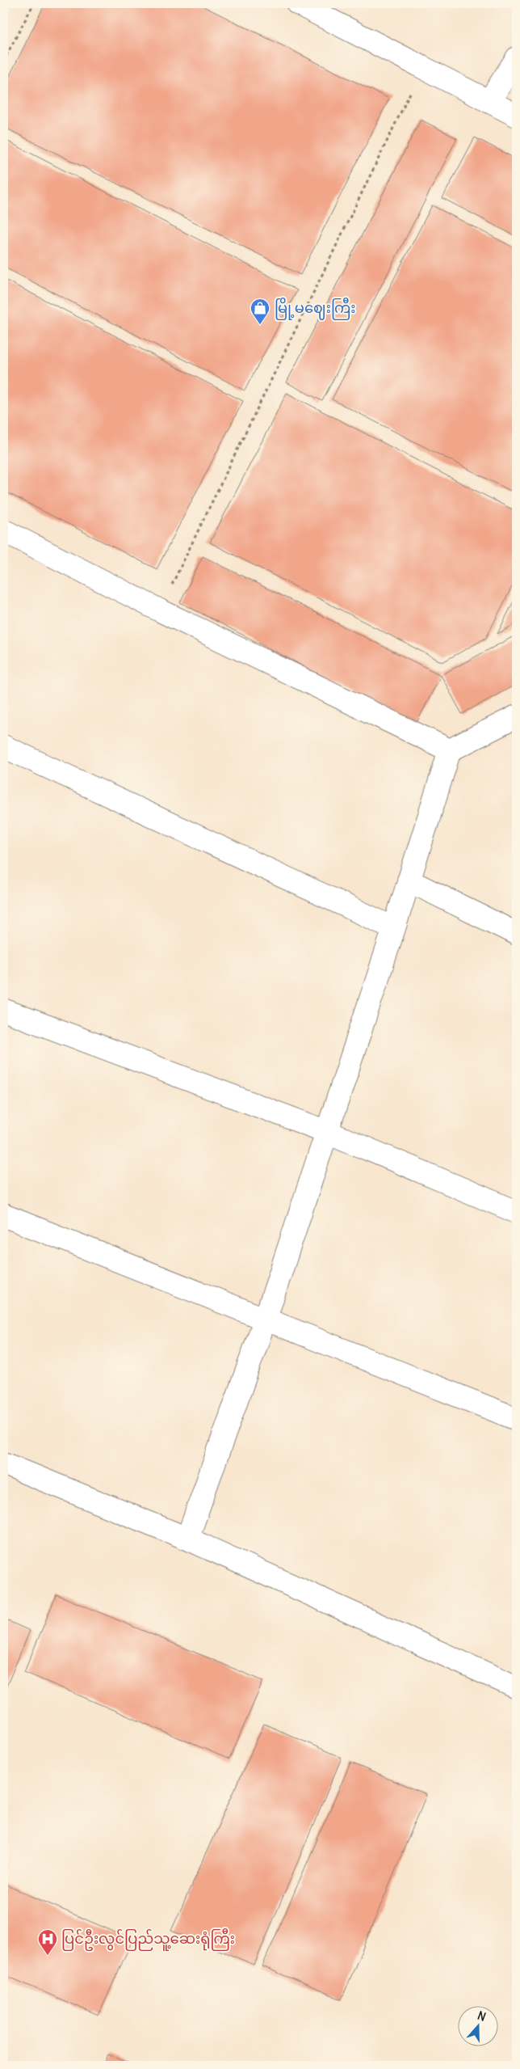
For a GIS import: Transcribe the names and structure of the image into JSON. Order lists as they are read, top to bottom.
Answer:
{
  "places": {
    "shop": ["မြို့မဈေးကြီး"],
    "hospital": ["ပြင်ဦးလွင်ပြည်သူ့ဆေးရုံကြီး"]
  },
  "north": "top"
}
